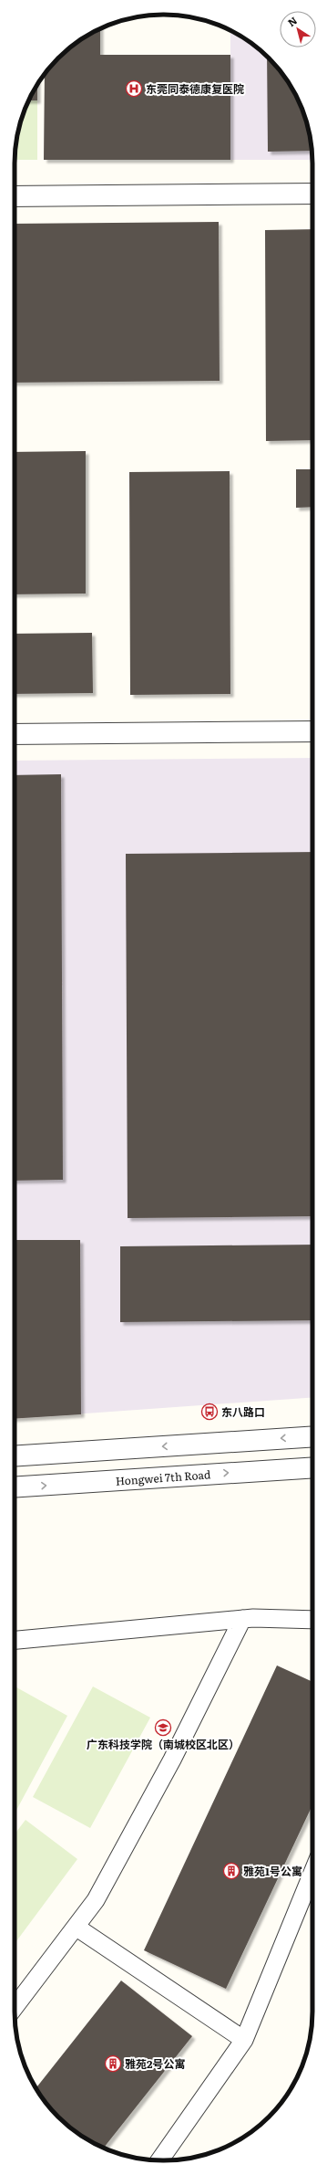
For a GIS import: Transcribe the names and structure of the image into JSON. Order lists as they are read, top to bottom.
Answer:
{
  "streets": {
    "street": ["Hongwei 7th Road"]
  },
  "places": {
    "hospital": ["东莞同泰德康复医院"],
    "bus stop": ["东八路口"],
    "school or university": ["广东科技学院（南城校区北区）"],
    "building": ["雅苑1号公寓", "雅苑2号公寓"]
  },
  "north": "top left"
}
